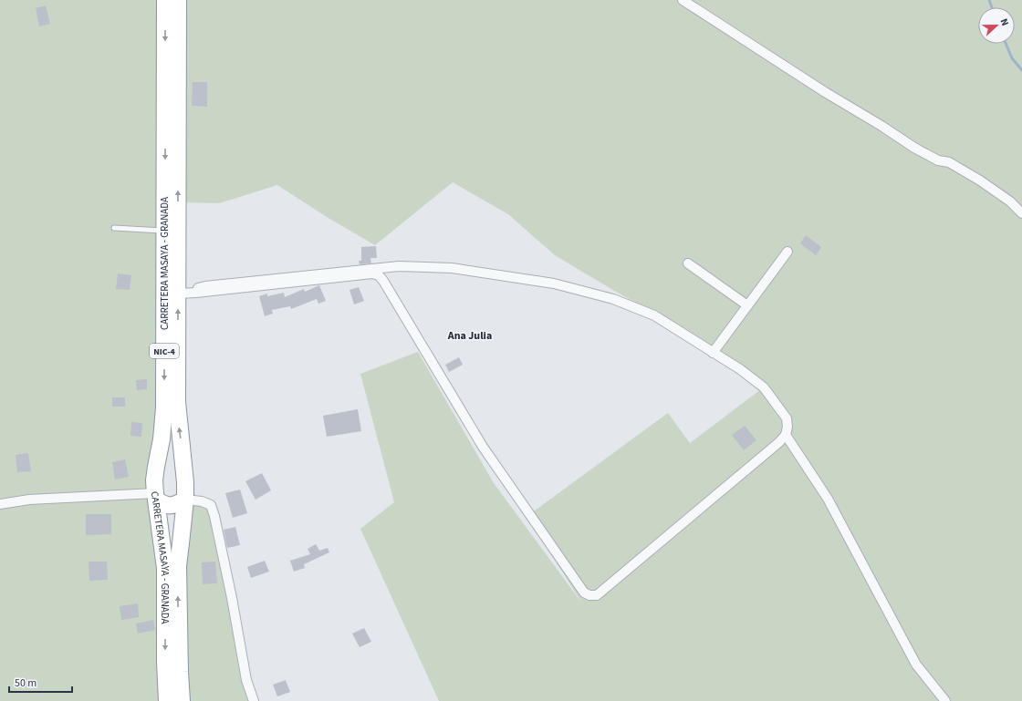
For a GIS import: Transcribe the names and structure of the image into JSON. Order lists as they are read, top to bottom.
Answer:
{
  "streets": {
    "highway": ["CARRETERA MASAYA - GRANADA", "NIC-4"]
  },
  "districts": ["Ana Julia"],
  "scale_bar": "50 m",
  "north": "right"
}
